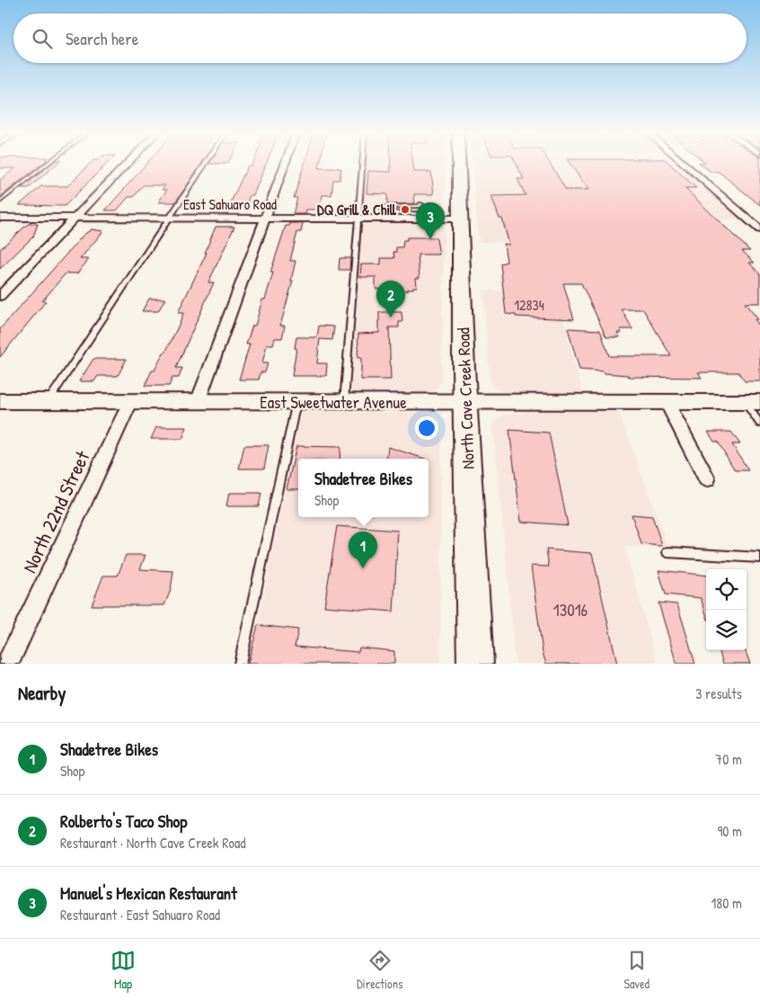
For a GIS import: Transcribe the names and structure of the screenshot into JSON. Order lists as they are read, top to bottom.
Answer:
{
  "streets": {
    "main road": ["North Cave Creek Road"],
    "street": ["East Sahuaro Road", "East Sweetwater Avenue", "North 22nd Street"]
  },
  "crossings": [
    ["East Sahuaro Road", "North Cave Creek Road"],
    ["North Cave Creek Road", "East Sweetwater Avenue"],
    ["East Sweetwater Avenue", "North 22nd Street"]
  ],
  "places": ["DQ Grill & Chill"],
  "house_numbers": ["12834", "13016"],
  "page": {
    "search": "Search here",
    "pins": ["3", "2", "1"],
    "popup": ["Shadetree Bikes", "Shop"],
    "heading": ["Nearby", "3 results"],
    "list": [
      {
        "mark": "1",
        "name": "Shadetree Bikes",
        "note": "Shop",
        "value": "70 m"
      },
      {
        "mark": "2",
        "name": "Rolberto's Taco Shop",
        "note": "Restaurant · North Cave Creek Road",
        "value": "90 m"
      },
      {
        "mark": "3",
        "name": "Manuel's Mexican Restaurant",
        "note": "Restaurant · East Sahuaro Road",
        "value": "180 m"
      }
    ],
    "nav": ["Map", "Directions", "Saved"]
  }
}
